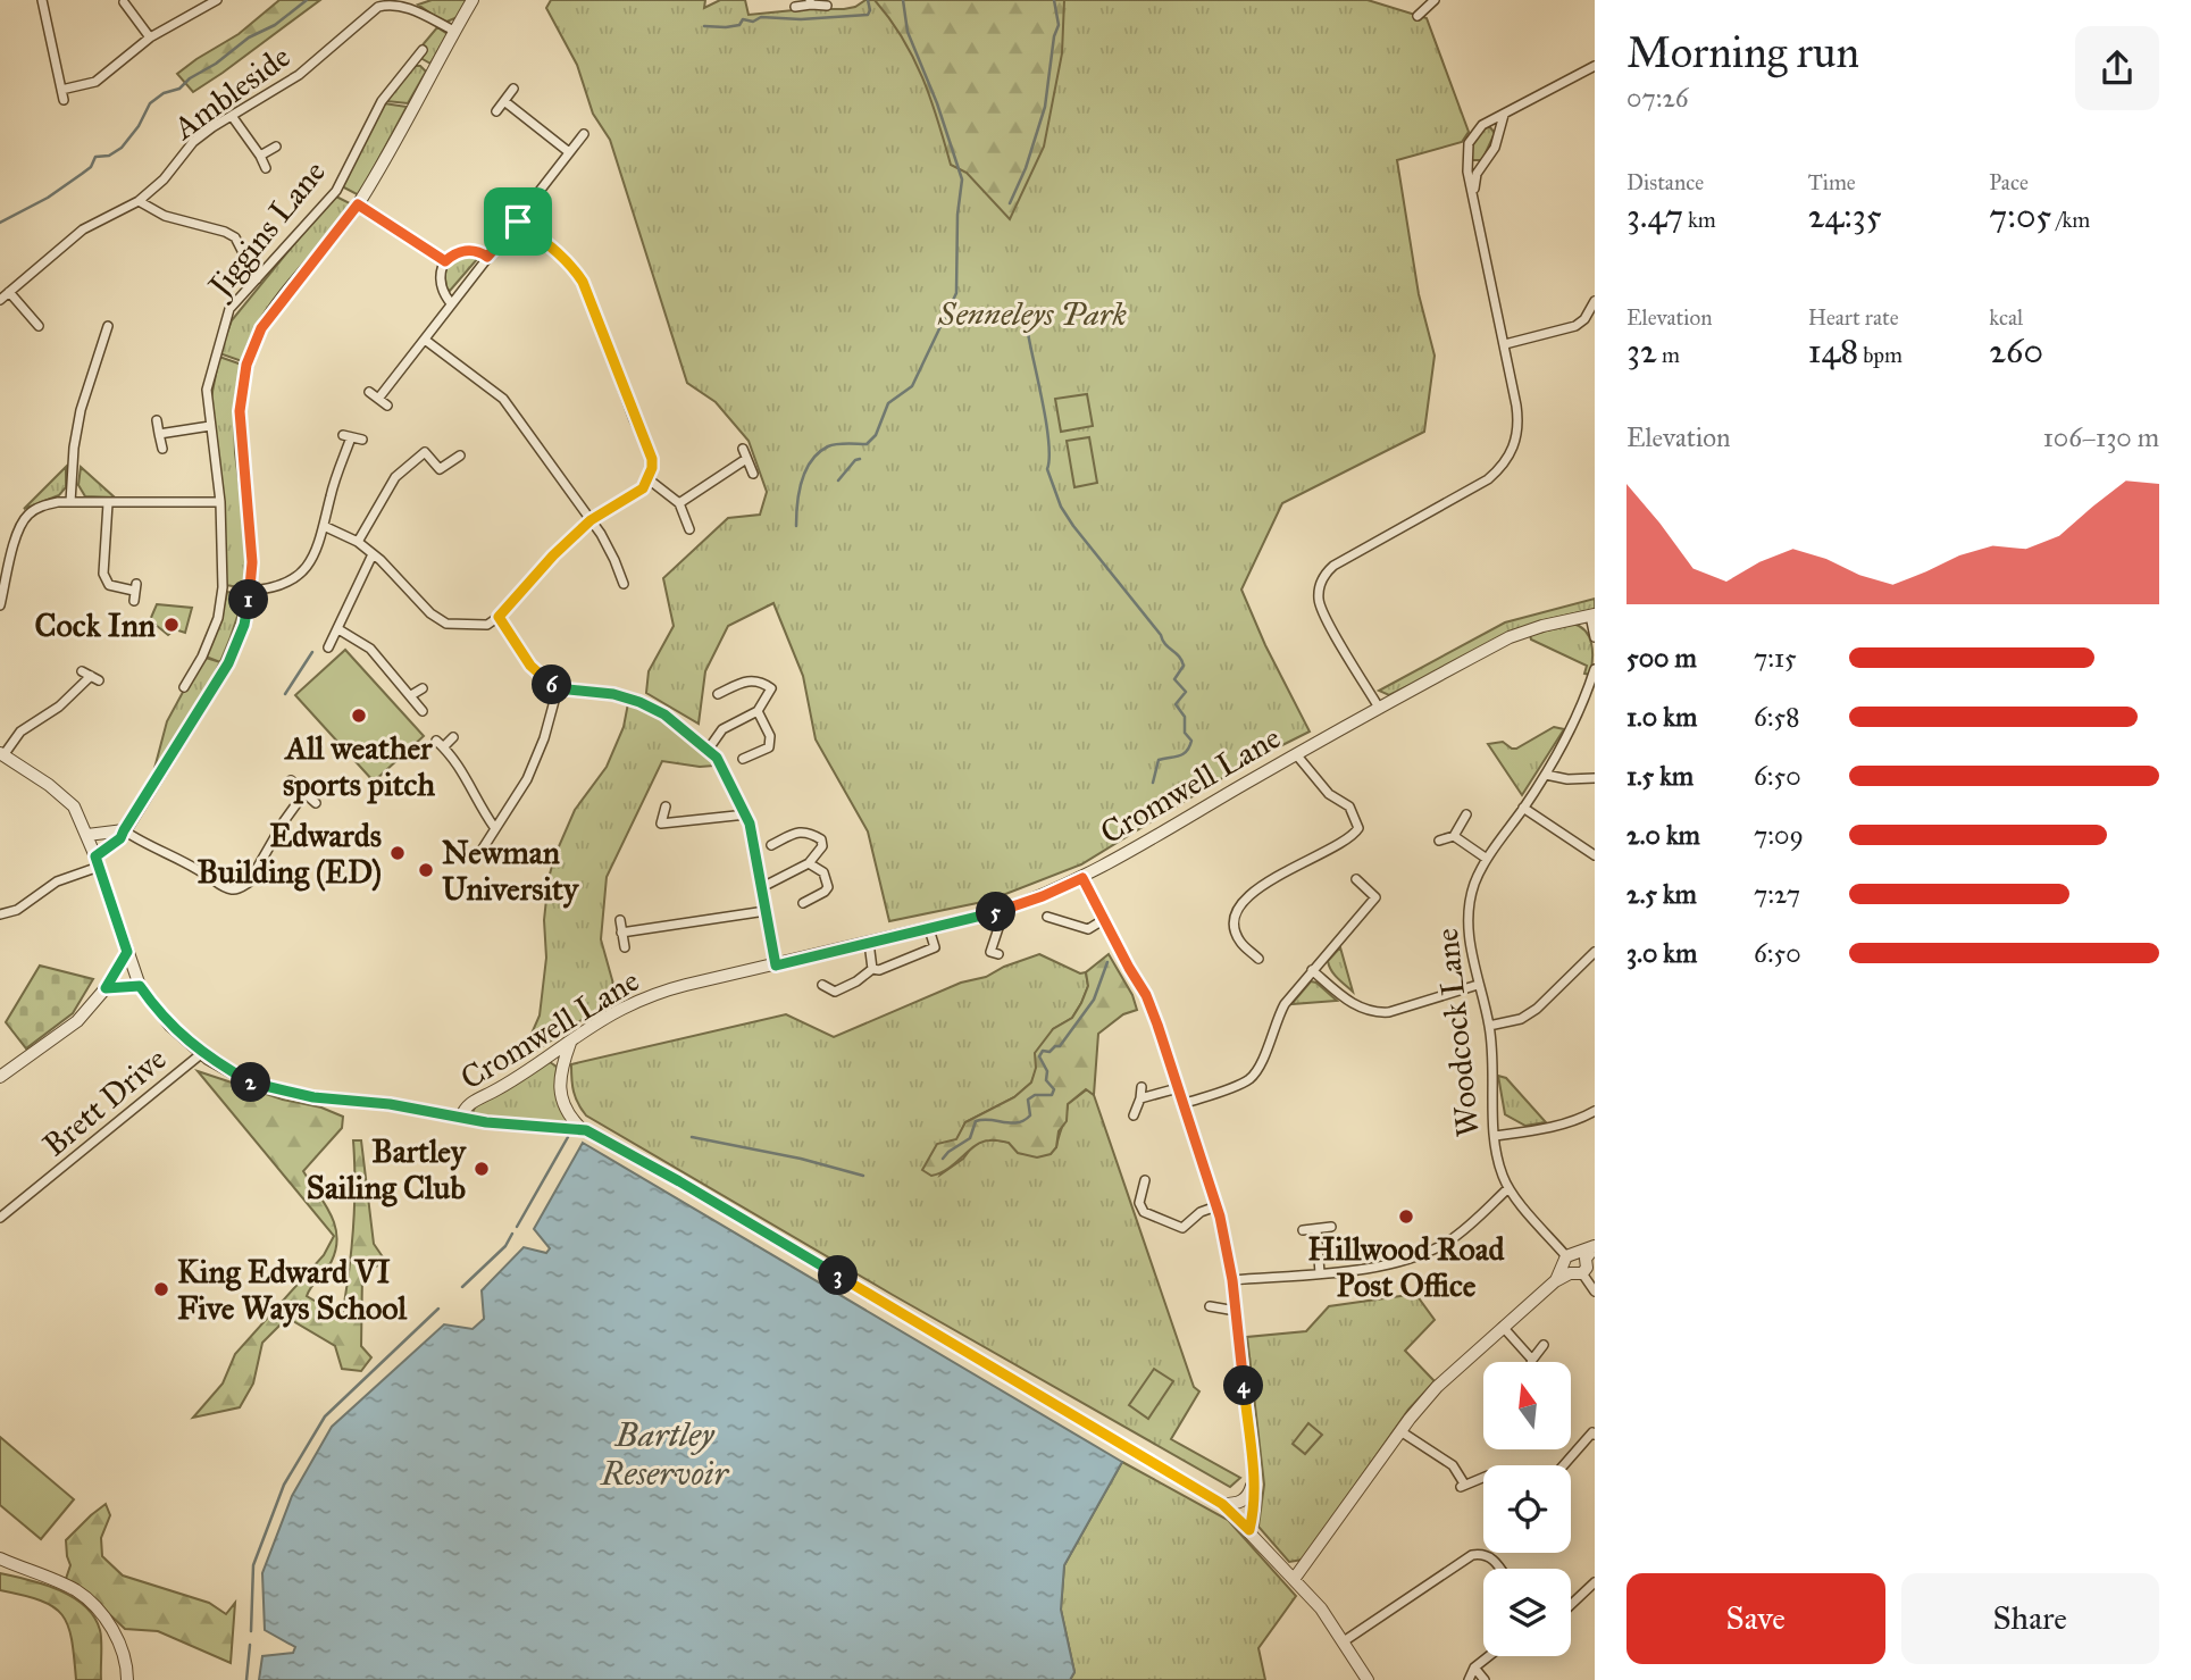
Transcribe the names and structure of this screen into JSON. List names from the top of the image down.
{
  "streets": {
    "street": [
      "Ambleside",
      "Jiggins Lane",
      "Cromwell Lane",
      "Woodcock Lane",
      "Brett Drive"
    ]
  },
  "crossings": [
    ["Ambleside", "Jiggins Lane"]
  ],
  "water": ["Bartley Reservoir"],
  "parks": ["Senneleys Park"],
  "places": [
    "Cock Inn",
    "All weather sports pitch",
    "Edwards Building (ED)",
    "Newman University",
    "Bartley Sailing Club",
    "Hillwood Road Post Office",
    "King Edward VI Five Ways School"
  ],
  "north": "top",
  "page": {
    "heading": ["Morning run", "07:26"],
    "stats": [
      ["Distance", "3.47 km"],
      ["Time", "24:35"],
      ["Pace", "7:05 /km"],
      ["Elevation", "32 m"],
      ["Heart rate", "148 bpm"],
      ["kcal", "260"]
    ],
    "chart": ["Elevation", "106–130 m"],
    "pins": [
      "1",
      "6",
      "5",
      "2",
      "3",
      "4"
    ],
    "list": [
      {
        "name": "500 m",
        "note": "7:15"
      },
      {
        "name": "1.0 km",
        "note": "6:58"
      },
      {
        "name": "1.5 km",
        "note": "6:50"
      },
      {
        "name": "2.0 km",
        "note": "7:09"
      },
      {
        "name": "2.5 km",
        "note": "7:27"
      },
      {
        "name": "3.0 km",
        "note": "6:50"
      }
    ],
    "buttons": ["Save", "Share"]
  }
}
